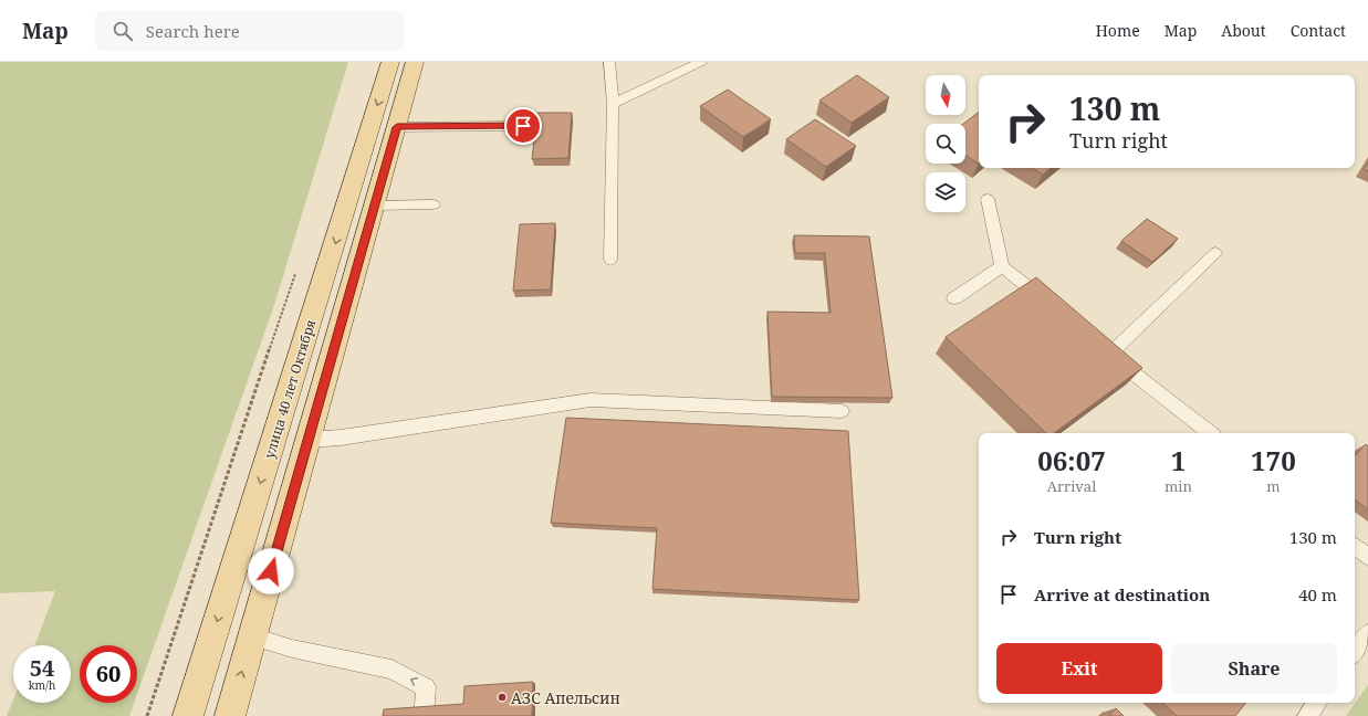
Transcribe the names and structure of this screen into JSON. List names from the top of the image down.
{
  "streets": {
    "main road": ["улица 40 лет Октября"]
  },
  "places": ["АЗС Апельсин"],
  "north": "bottom",
  "page": {
    "header": "Map",
    "search": "Search here",
    "nav": [
      "Home",
      "Map",
      "About",
      "Contact"
    ],
    "turn": ["130 m", "Turn right"],
    "eta": [
      "06:07",
      "Arrival",
      "1",
      "min",
      "170",
      "m"
    ],
    "list": [
      {
        "name": "Turn right",
        "value": "130 m"
      },
      {
        "name": "Arrive at destination",
        "value": "40 m"
      }
    ],
    "buttons": ["Exit", "Share"],
    "speed": "54 km/h",
    "limit": "60"
  }
}
